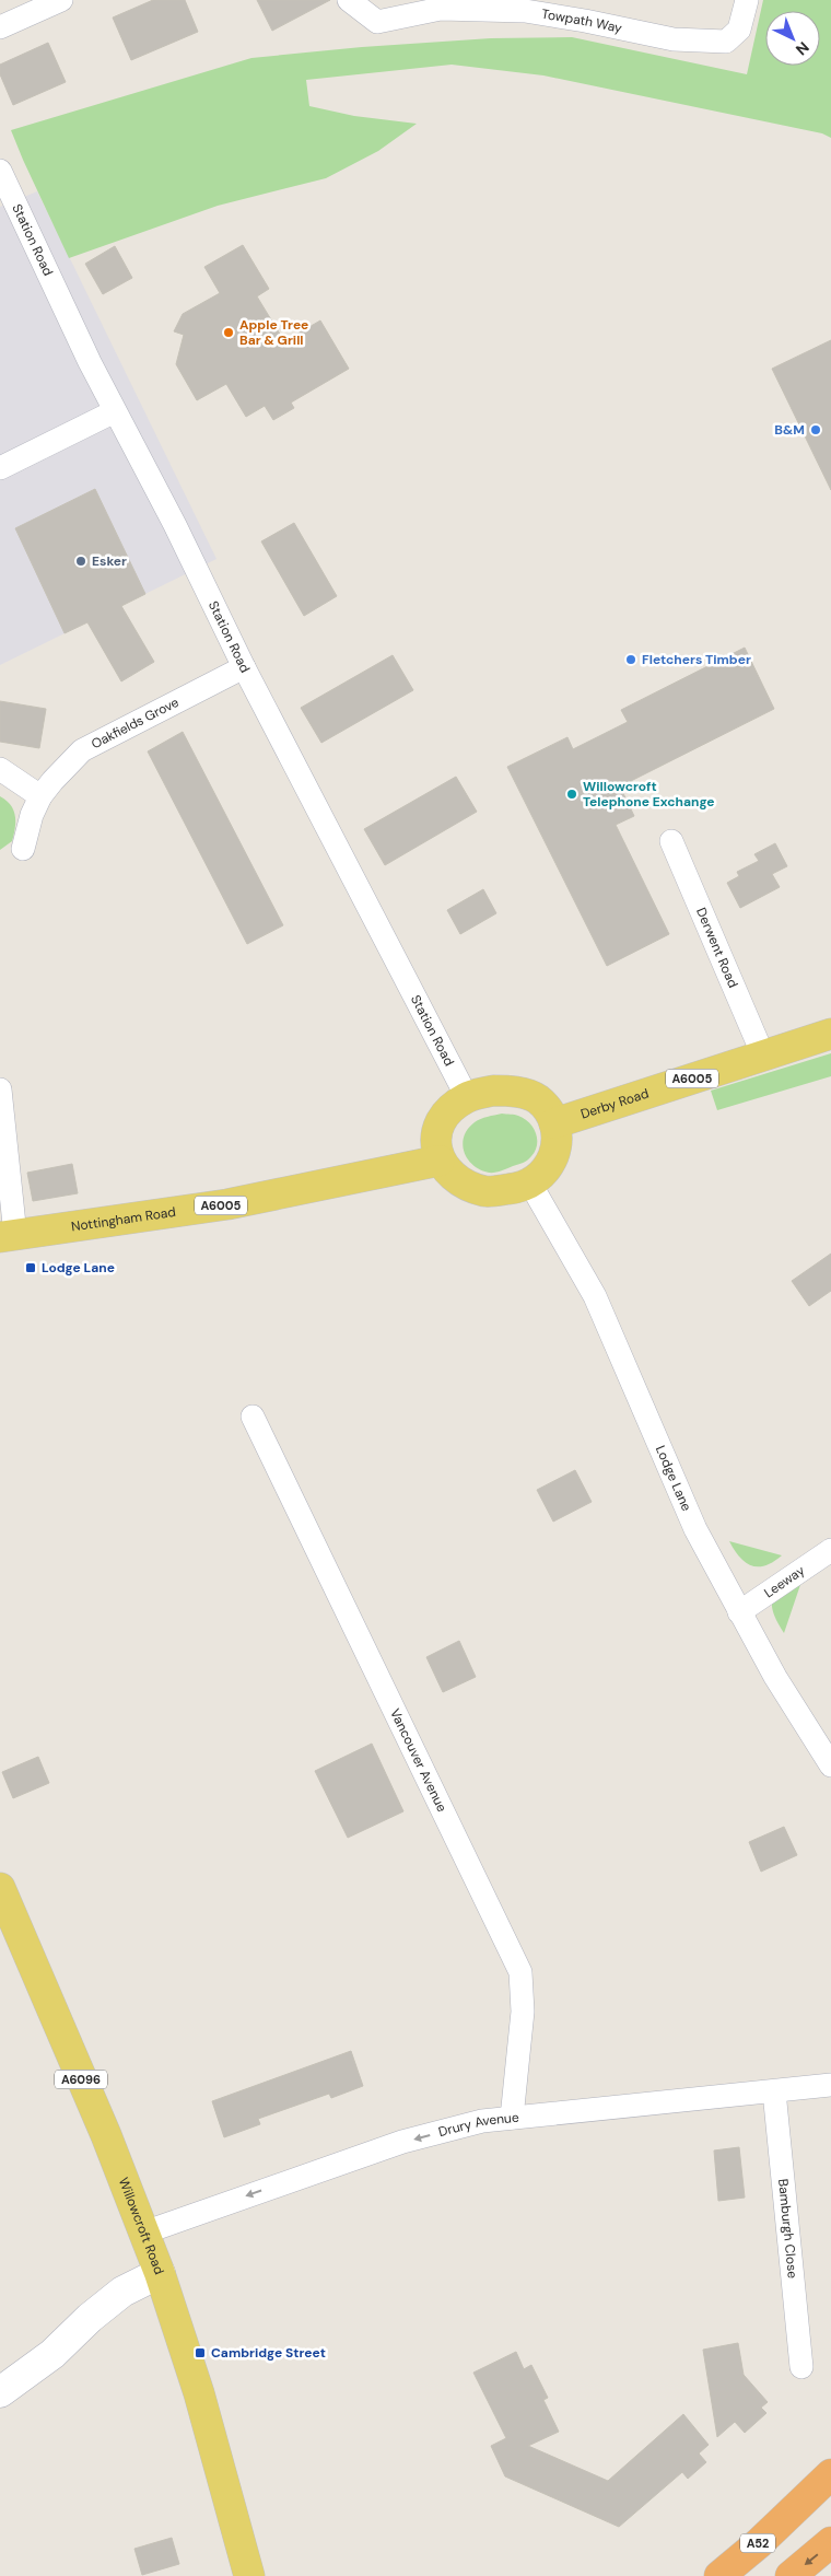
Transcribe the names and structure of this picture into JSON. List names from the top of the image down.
{
  "streets": {
    "highway": ["A52"],
    "main road": [
      "A6005",
      "Derby Road",
      "Nottingham Road",
      "A6096",
      "Willowcroft Road"
    ],
    "street": [
      "Towpath Way",
      "Station Road",
      "Oakfields Grove",
      "Derwent Road",
      "Lodge Lane",
      "Leeway",
      "Vancouver Avenue",
      "Drury Avenue",
      "Bamburgh Close"
    ]
  },
  "crossings": [
    ["Station Road", "Oakfields Grove"],
    ["Station Road", "Derby Road"],
    ["Station Road", "Nottingham Road"],
    ["Station Road", "Lodge Lane"],
    ["Derwent Road", "Derby Road"],
    ["Derby Road", "Nottingham Road"],
    ["Derby Road", "Lodge Lane"],
    ["Nottingham Road", "Lodge Lane"],
    ["Lodge Lane", "Leeway"],
    ["Vancouver Avenue", "Drury Avenue"],
    ["Drury Avenue", "Willowcroft Road"],
    ["Drury Avenue", "Bamburgh Close"]
  ],
  "one_way": ["Drury Avenue"],
  "places": {
    "other": [
      "Apple Tree Bar & Grill",
      "B&M",
      "Esker",
      "Fletchers Timber",
      "Willowcroft Telephone Exchange"
    ],
    "transit": ["Lodge Lane", "Cambridge Street"]
  },
  "north": "bottom right"
}
